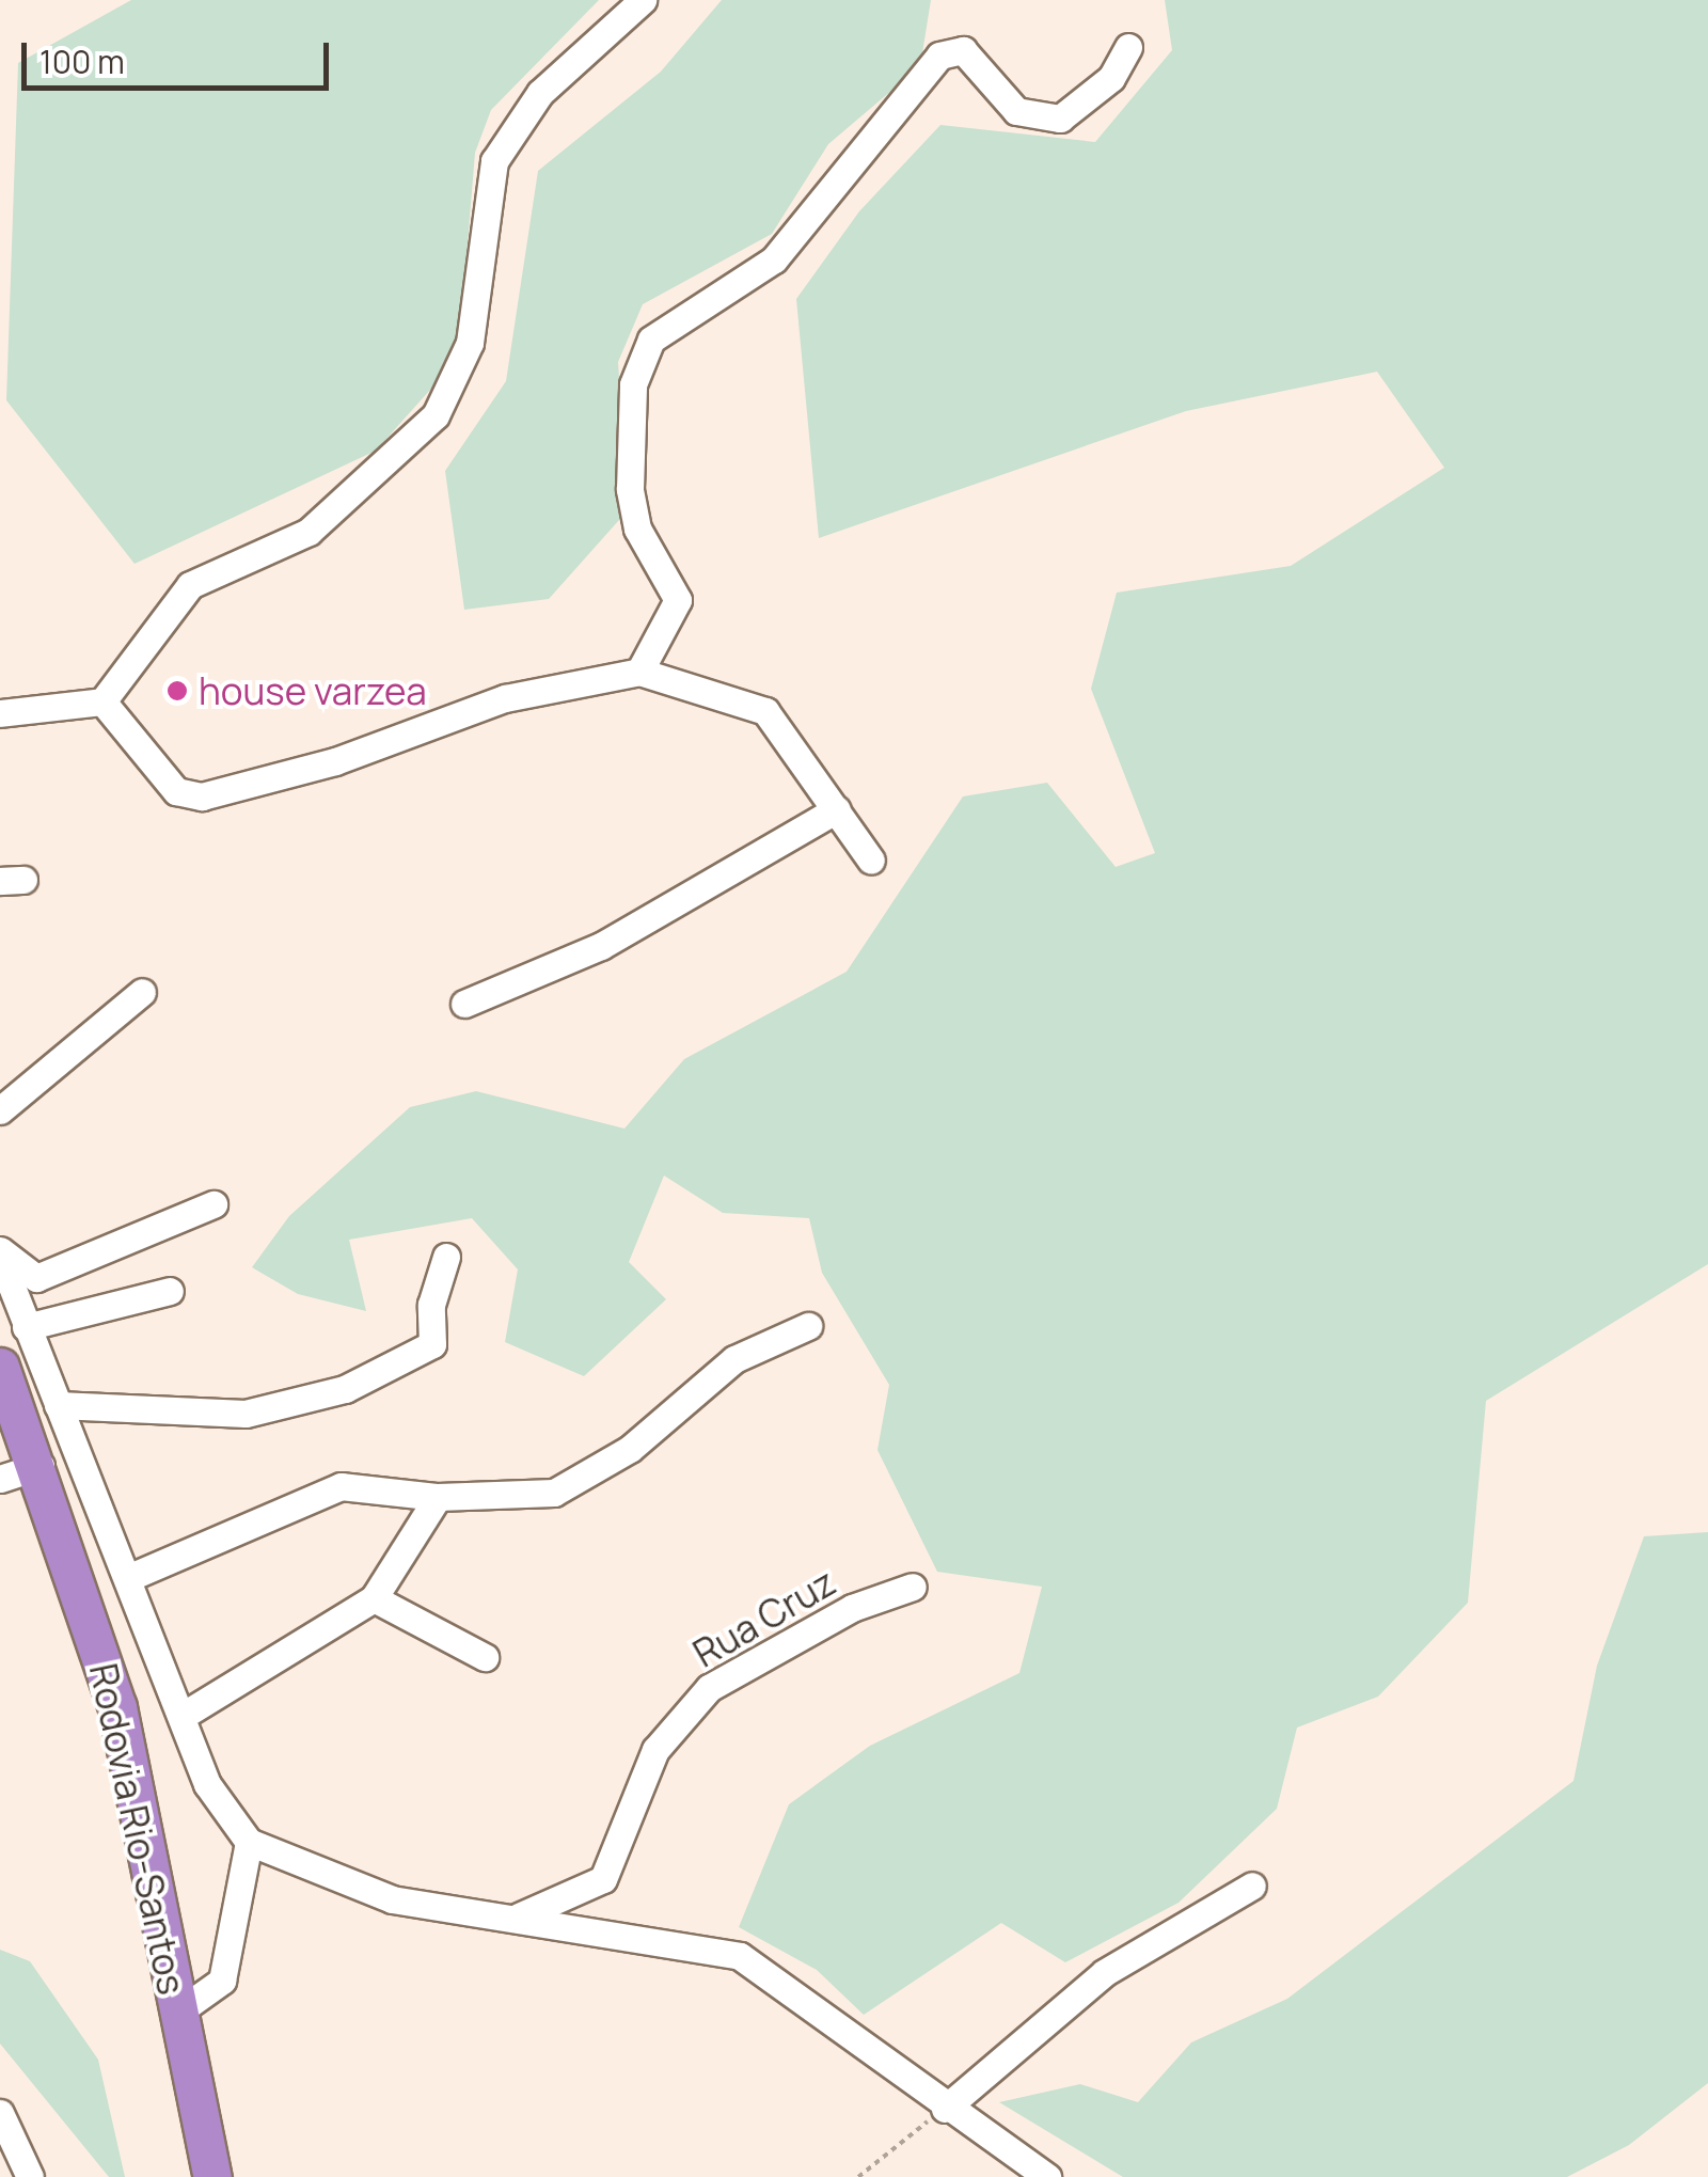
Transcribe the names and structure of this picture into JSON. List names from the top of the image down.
{
  "streets": {
    "highway": ["Rodovia Rio-Santos"],
    "street": ["Rua Cruz"]
  },
  "places": ["house varzea"],
  "scale_bar": "100 m"
}
